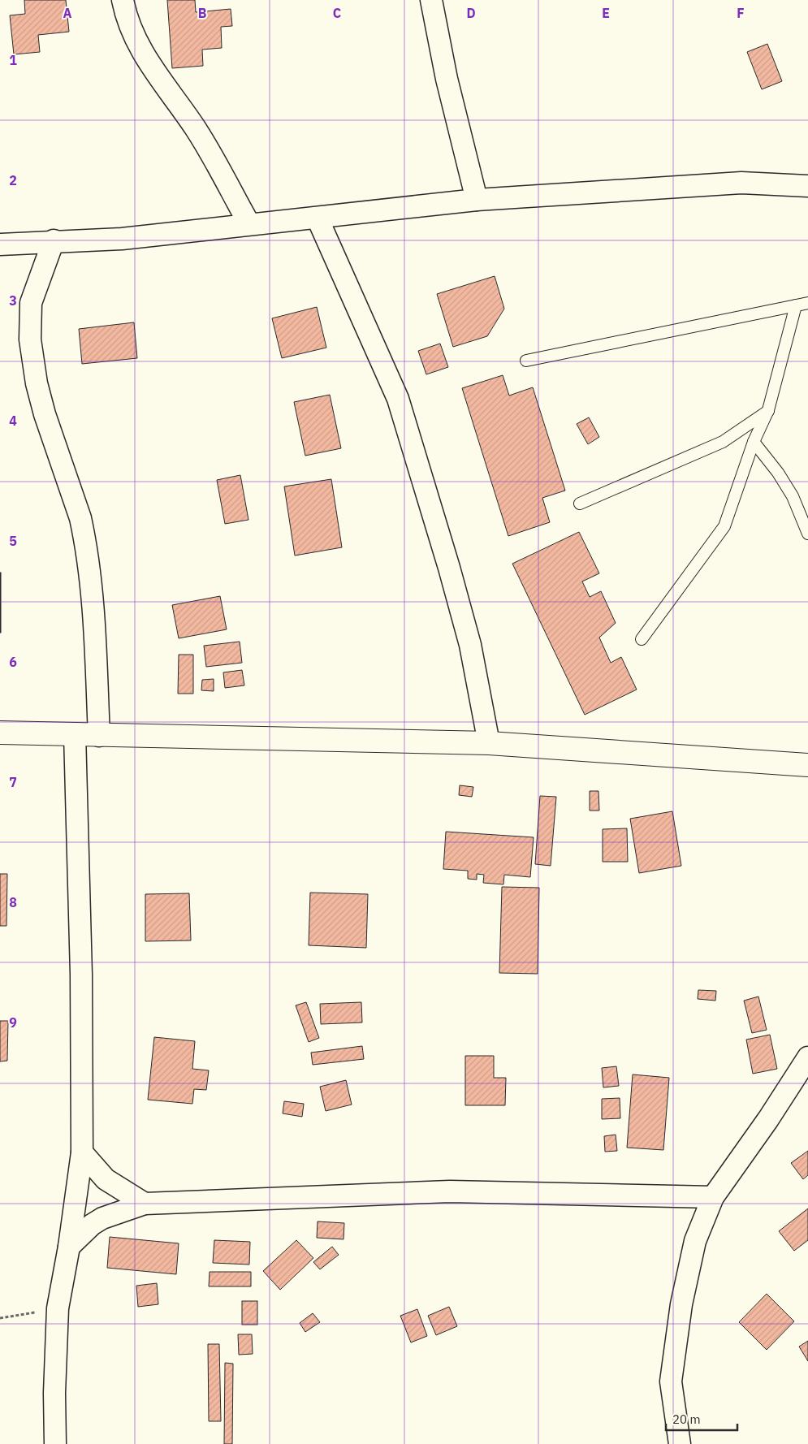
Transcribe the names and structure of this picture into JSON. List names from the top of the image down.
{
  "scale_bar": "20 m",
  "grid": {
    "columns": [
      "A",
      "B",
      "C",
      "D",
      "E",
      "F"
    ],
    "rows": [
      "1",
      "2",
      "3",
      "4",
      "5",
      "6",
      "7",
      "8",
      "9"
    ]
  }
}
